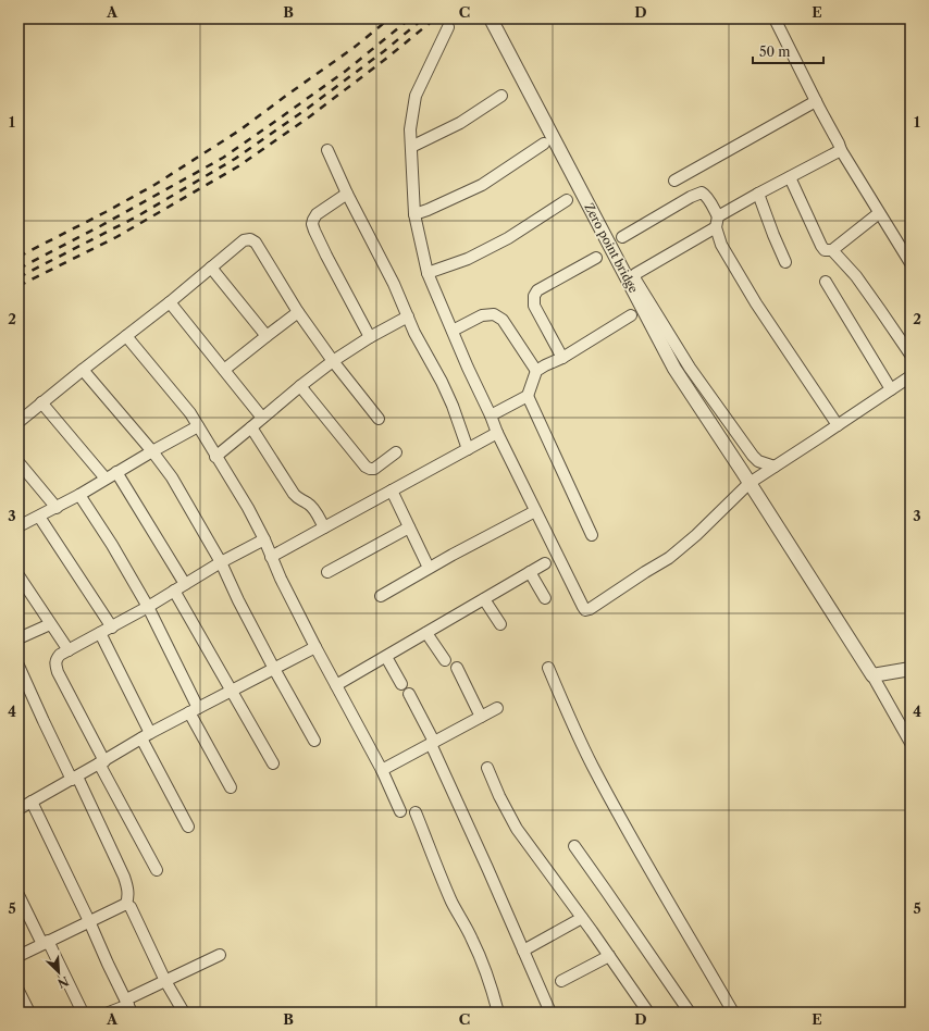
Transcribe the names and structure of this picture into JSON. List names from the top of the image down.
{
  "streets": {
    "street": ["Zero point bridge"]
  },
  "scale_bar": "50 m",
  "north": "bottom right",
  "grid": {
    "columns": [
      "A",
      "B",
      "C",
      "D",
      "E"
    ],
    "rows": [
      "1",
      "2",
      "3",
      "4",
      "5"
    ]
  }
}
